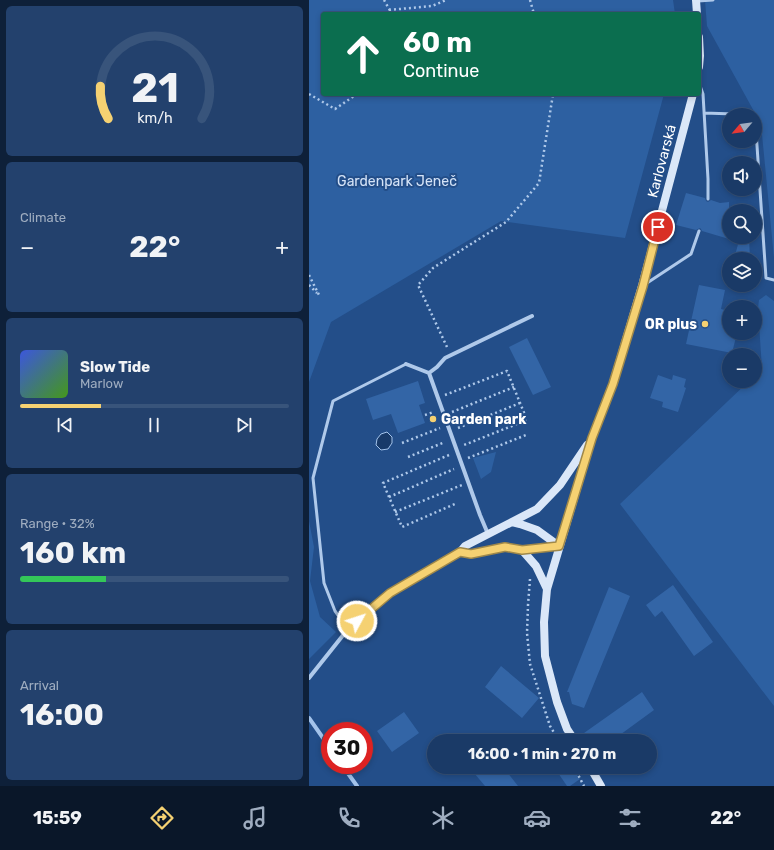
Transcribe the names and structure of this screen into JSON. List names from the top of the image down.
{
  "streets": {
    "main road": ["Karlovarská"]
  },
  "parks": ["Gardenpark Jeneč"],
  "places": ["OR plus", "Garden park"],
  "north": "bottom left",
  "page": {
    "turn": ["60 m", "Continue"],
    "map_buttons": ["+", "−"],
    "tile": [
      "Climate",
      ["Range · 32%", "160 km"],
      ["Arrival", "16:00"]
    ],
    "heat": ["−", "22°", "+"],
    "song": ["Slow Tide", "Marlow"],
    "limit": "30",
    "trip": "16:00 · 1 min · 270 m",
    "tabs": ["15:59", "22°"],
    "gauge": ["21", "km/h"]
  }
}
